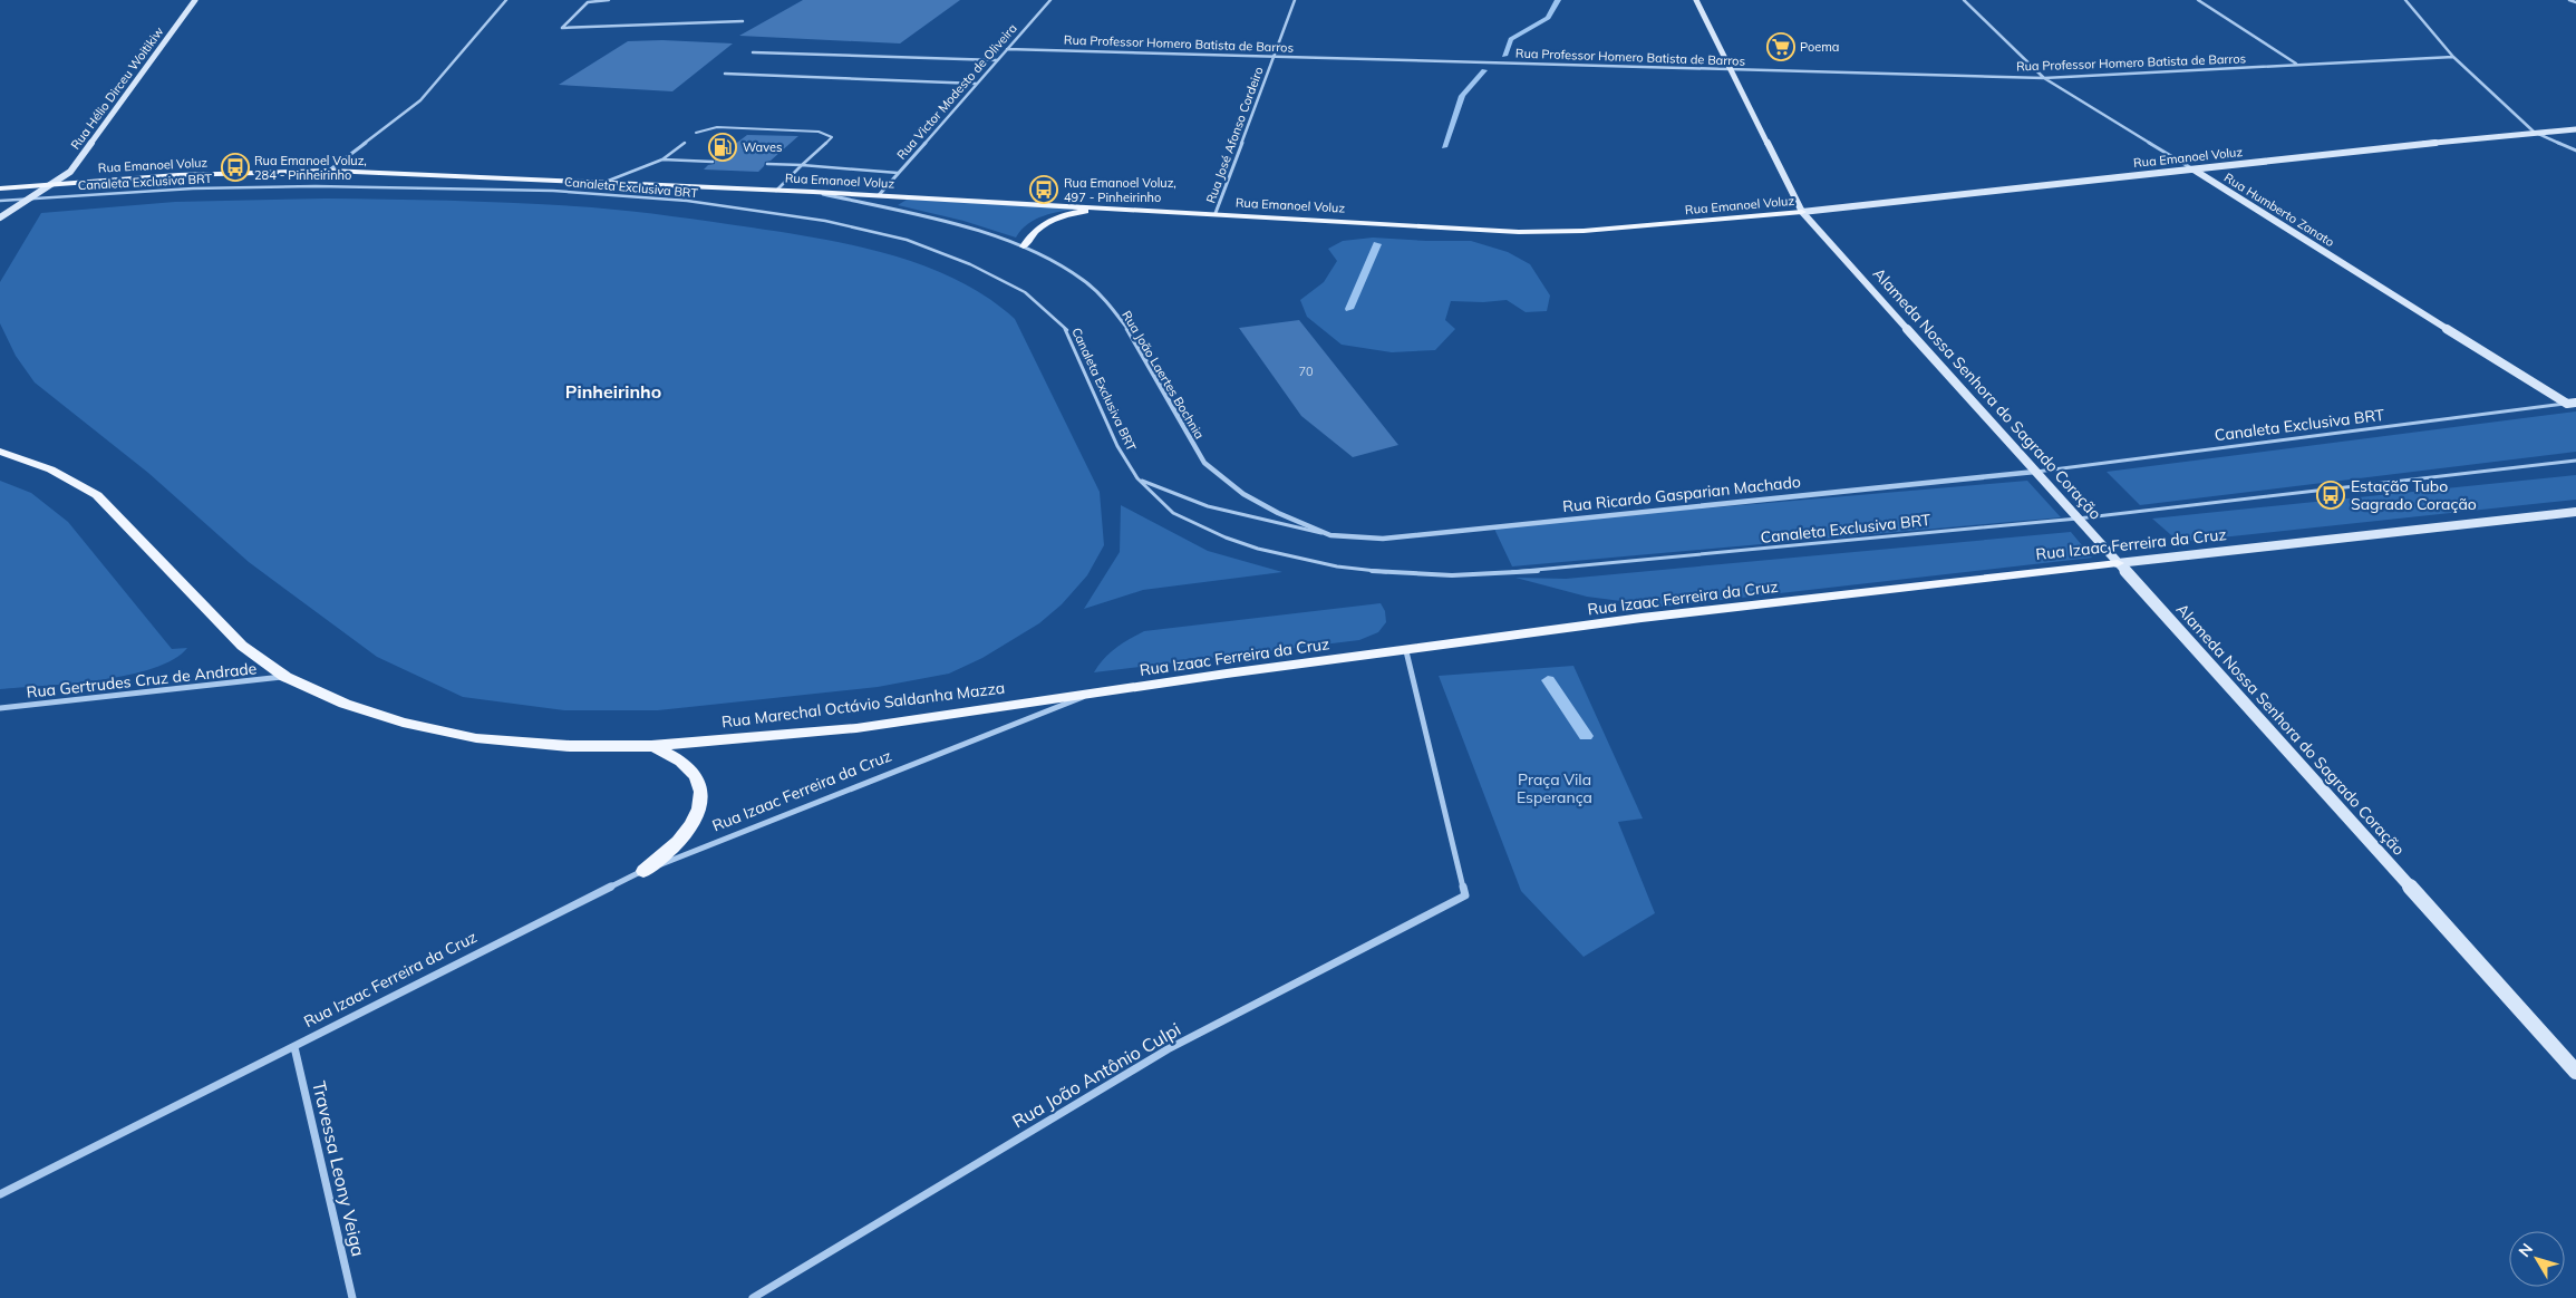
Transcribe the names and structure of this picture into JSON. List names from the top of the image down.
{
  "streets": {
    "main road": [
      "Rua Hélio Dirceu Woitikiw",
      "Rua Emanoel Voluz",
      "Rua Humberto Zanato",
      "Alameda Nossa Senhora do Sagrado Coração",
      "Rua Izaac Ferreira da Cruz",
      "Rua Marechal Octávio Saldanha Mazza"
    ],
    "street": [
      "Rua Professor Homero Batista de Barros",
      "Rua Victor Modesto de Oliveira",
      "Rua José Afonso Cordeiro",
      "Rua João Laertes Bochnia",
      "Rua Ricardo Gasparian Machado",
      "Rua Gertrudes Cruz de Andrade",
      "Rua João Antônio Culpi",
      "Travessa Leony Veiga"
    ],
    "lane": ["Canaleta Exclusiva BRT"]
  },
  "crossings": [
    ["Rua Professor Homero Batista de Barros", "Rua Victor Modesto de Oliveira"],
    ["Rua Professor Homero Batista de Barros", "Rua José Afonso Cordeiro"],
    ["Rua Professor Homero Batista de Barros", "Rua Humberto Zanato"],
    ["Rua Professor Homero Batista de Barros", "Alameda Nossa Senhora do Sagrado Coração"],
    ["Rua Hélio Dirceu Woitikiw", "Rua Emanoel Voluz"],
    ["Rua Hélio Dirceu Woitikiw", "Canaleta Exclusiva BRT"],
    ["Rua Victor Modesto de Oliveira", "Rua Emanoel Voluz"],
    ["Rua José Afonso Cordeiro", "Rua Emanoel Voluz"],
    ["Rua Emanoel Voluz", "Rua Humberto Zanato"],
    ["Rua Emanoel Voluz", "Rua João Laertes Bochnia"],
    ["Rua Emanoel Voluz", "Alameda Nossa Senhora do Sagrado Coração"],
    ["Canaleta Exclusiva BRT", "Rua Humberto Zanato"],
    ["Canaleta Exclusiva BRT", "Alameda Nossa Senhora do Sagrado Coração"],
    ["Canaleta Exclusiva BRT", "Rua Ricardo Gasparian Machado"],
    ["Rua João Laertes Bochnia", "Rua Ricardo Gasparian Machado"],
    ["Alameda Nossa Senhora do Sagrado Coração", "Rua Ricardo Gasparian Machado"],
    ["Alameda Nossa Senhora do Sagrado Coração", "Rua Izaac Ferreira da Cruz"],
    ["Rua Izaac Ferreira da Cruz", "Rua Marechal Octávio Saldanha Mazza"],
    ["Rua Izaac Ferreira da Cruz", "Rua João Antônio Culpi"],
    ["Rua Izaac Ferreira da Cruz", "Travessa Leony Veiga"],
    ["Rua Gertrudes Cruz de Andrade", "Rua Marechal Octávio Saldanha Mazza"]
  ],
  "districts": ["Pinheirinho"],
  "parks": ["Praça Vila Esperança"],
  "places": {
    "supermarket": ["Poema"],
    "fuel station": ["Waves"],
    "bus stop": ["Rua Emanoel Voluz, 284 - Pinheirinho", "Rua Emanoel Voluz, 497 - Pinheirinho", "Estação Tubo Sagrado Coração"]
  },
  "house_numbers": ["70"],
  "north": "top left"
}
